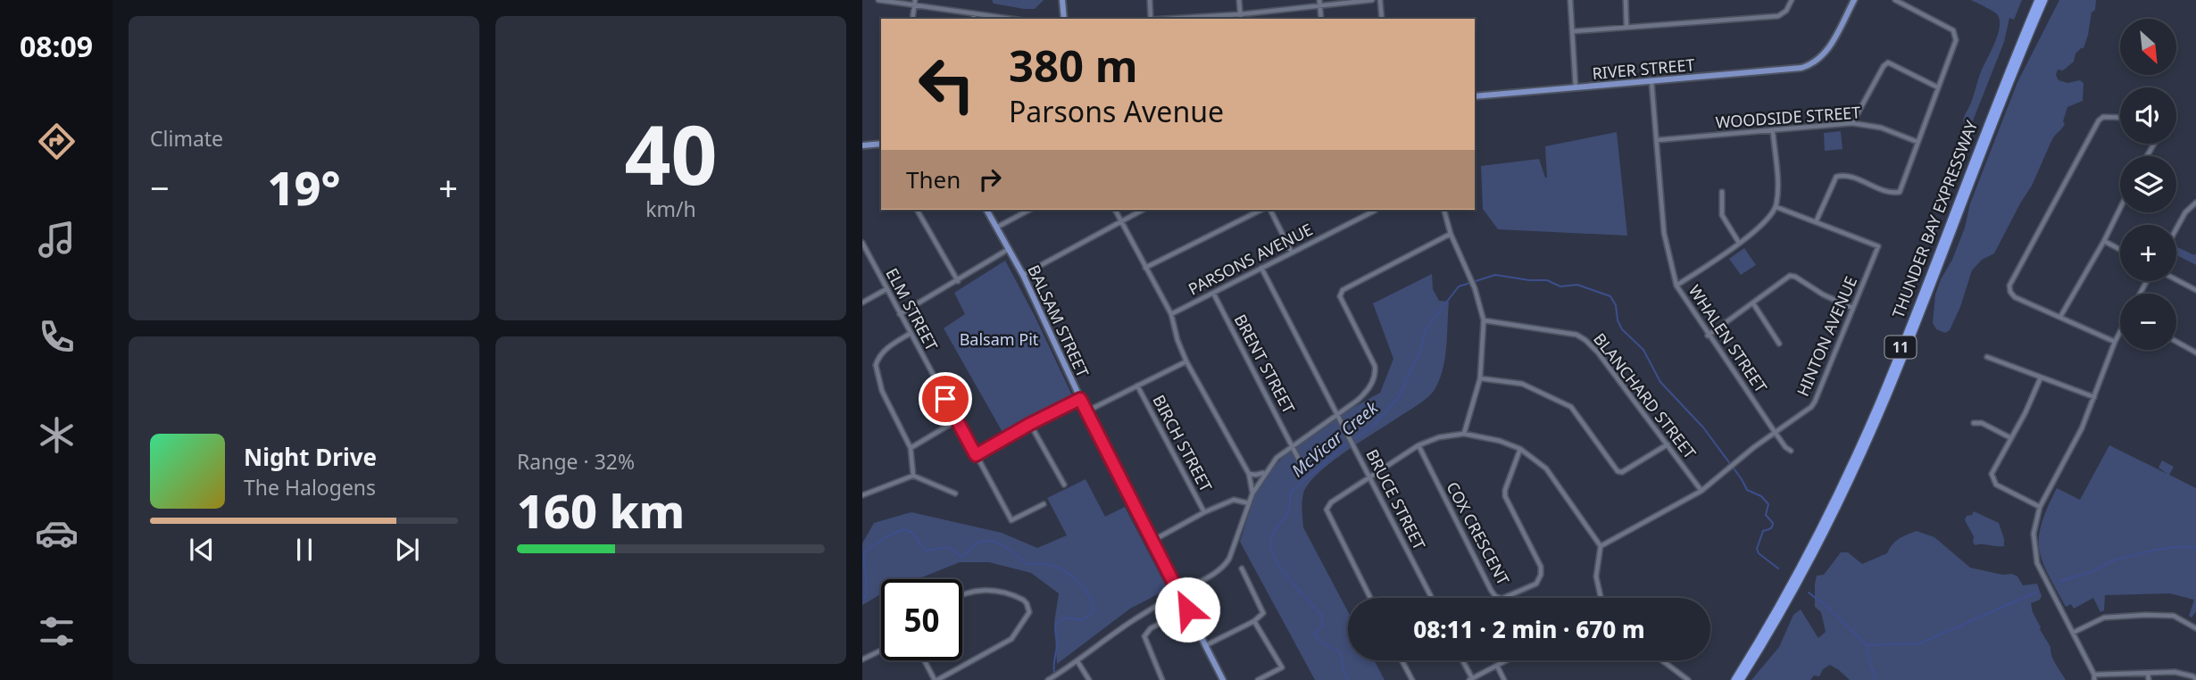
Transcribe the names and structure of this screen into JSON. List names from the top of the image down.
{
  "streets": {
    "highway": ["THUNDER BAY EXPRESSWAY", "11"],
    "main road": ["RIVER STREET", "BALSAM STREET"],
    "street": [
      "WOODSIDE STREET",
      "PARSONS AVENUE",
      "ELM STREET",
      "HINTON AVENUE",
      "WHALEN STREET",
      "BRENT STREET",
      "BLANCHARD STREET",
      "BIRCH STREET",
      "BRUCE STREET",
      "COX CRESCENT"
    ]
  },
  "crossings": [
    ["RIVER STREET", "WHALEN STREET"],
    ["WOODSIDE STREET", "WHALEN STREET"],
    ["PARSONS AVENUE", "BRENT STREET"],
    ["PARSONS AVENUE", "BRUCE STREET"],
    ["HINTON AVENUE", "WHALEN STREET"],
    ["HINTON AVENUE", "BLANCHARD STREET"]
  ],
  "water": ["McVicar Creek"],
  "parks": ["Balsam Pit"],
  "north": "bottom right",
  "page": {
    "tabs": "08:09",
    "tile": [
      "Climate",
      ["40", "km/h"],
      ["Range · 32%", "160 km"]
    ],
    "map_buttons": ["+", "−"],
    "turn": ["380 m", "Parsons Avenue"],
    "then": "Then",
    "heat": ["−", "19°", "+"],
    "song": ["Night Drive", "The Halogens"],
    "limit": "50",
    "trip": "08:11 · 2 min · 670 m"
  }
}
